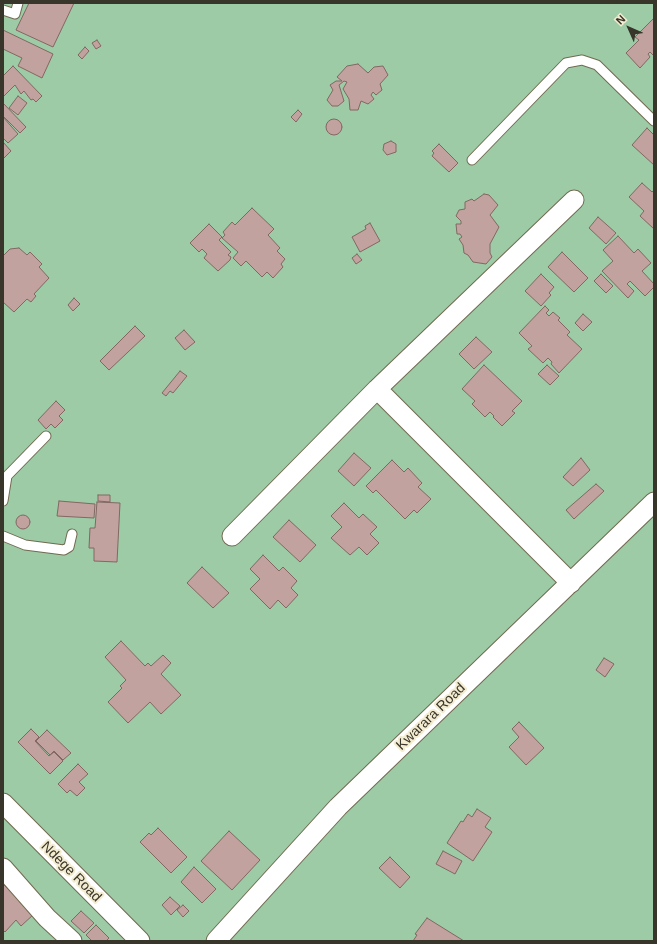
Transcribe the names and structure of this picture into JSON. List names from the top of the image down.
{
  "streets": {
    "street": ["Kwarara Road", "Ndege Road"]
  },
  "north": "top left"
}
